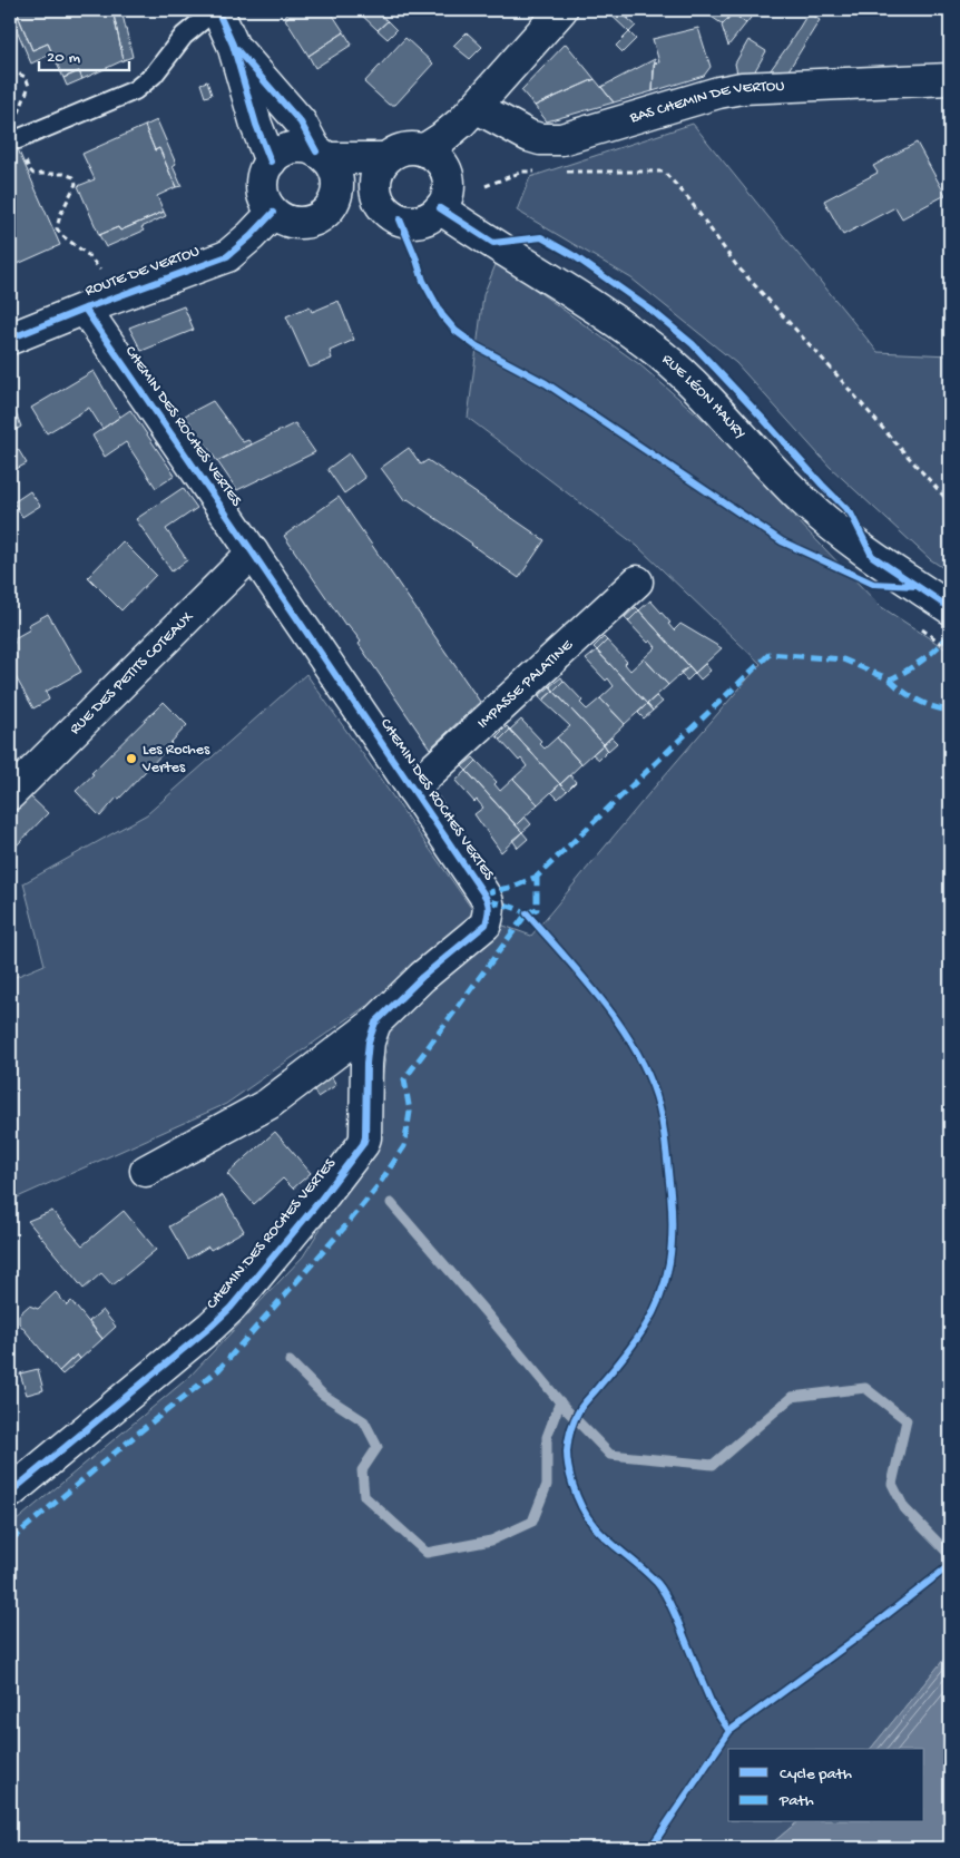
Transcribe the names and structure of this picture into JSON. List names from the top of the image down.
{
  "streets": {
    "street": [
      "BAS CHEMIN DE VERTOU",
      "ROUTE DE VERTOU",
      "RUE LÉON HAURY",
      "CHEMIN DES ROCHES VERTES",
      "RUE DES PETITS COTEAUX",
      "IMPASSE PALATINE"
    ]
  },
  "crossings": [
    ["ROUTE DE VERTOU", "CHEMIN DES ROCHES VERTES"],
    ["CHEMIN DES ROCHES VERTES", "RUE DES PETITS COTEAUX"],
    ["CHEMIN DES ROCHES VERTES", "IMPASSE PALATINE"]
  ],
  "places": ["Les Roches Vertes"],
  "legend": ["Cycle path", "Path"],
  "scale_bar": "20 m"
}
